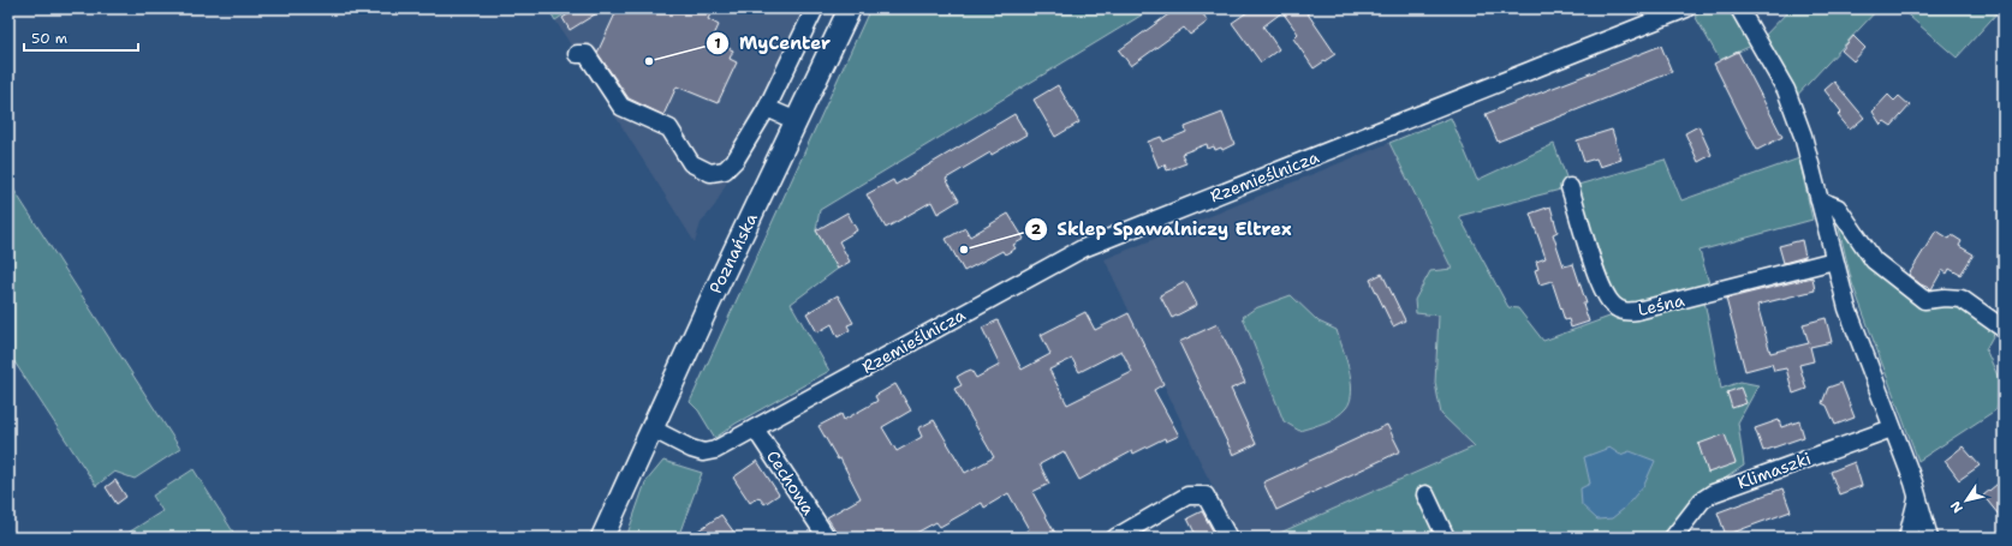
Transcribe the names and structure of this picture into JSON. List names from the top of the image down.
{
  "streets": {
    "main road": ["Poznańska"],
    "street": [
      "Rzemieślnicza",
      "Leśna",
      "Klimaszki",
      "Cechowa"
    ]
  },
  "crossings": [
    ["Rzemieślnicza", "Poznańska"],
    ["Rzemieślnicza", "Cechowa"]
  ],
  "places": ["MyCenter", "Sklep Spawalniczy Eltrex"],
  "scale_bar": "50 m",
  "north": "bottom left"
}
